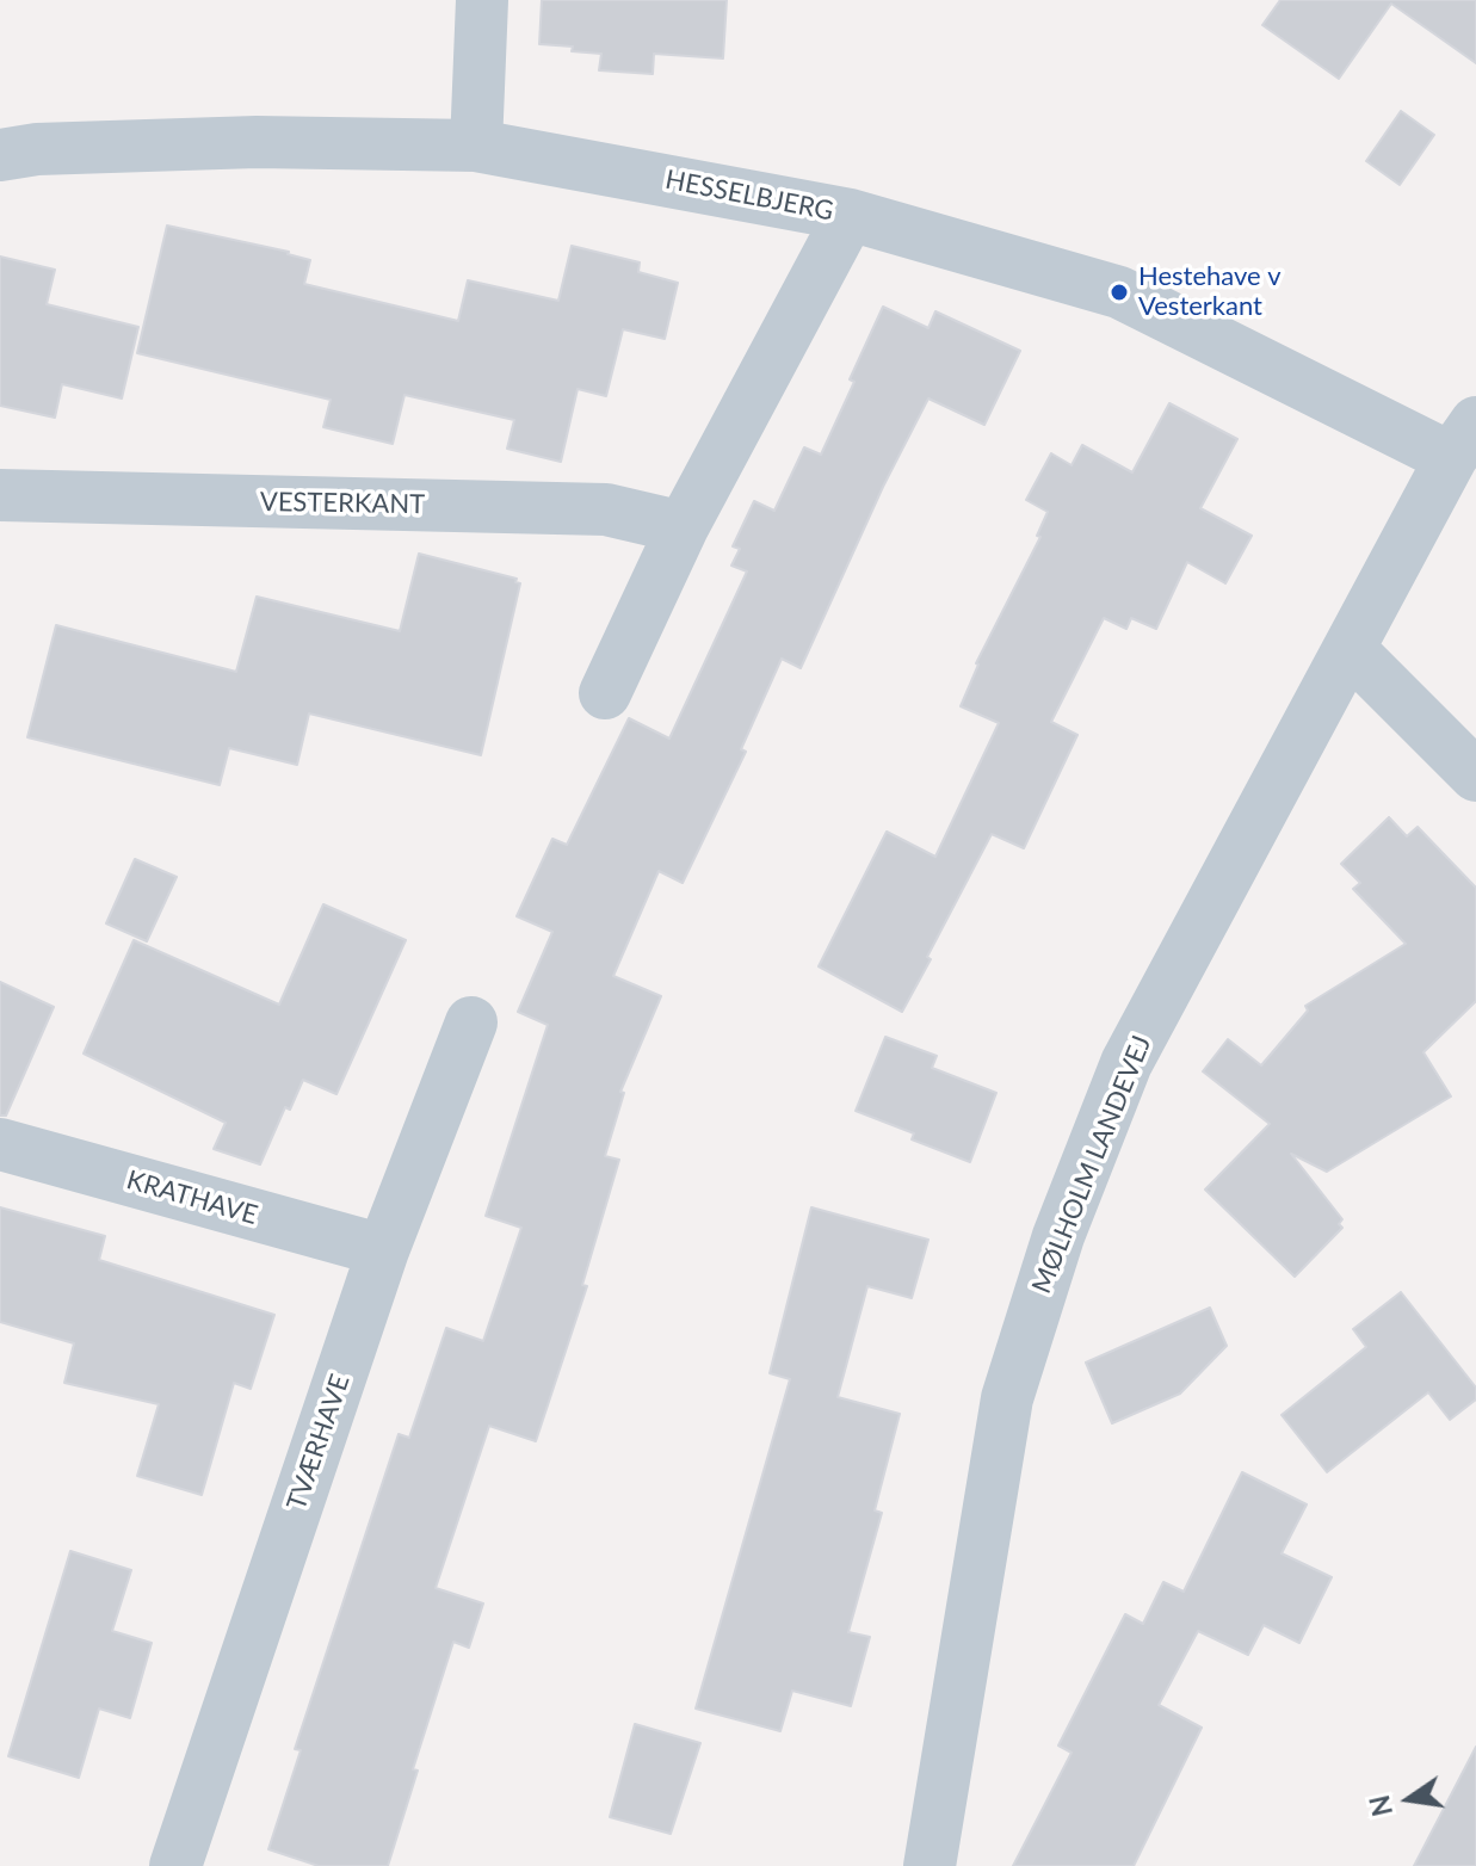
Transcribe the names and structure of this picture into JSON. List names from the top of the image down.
{
  "streets": {
    "street": [
      "HESSELBJERG",
      "VESTERKANT",
      "MØLHOLM LANDEVEJ",
      "KRATHAVE",
      "TVÆRHAVE"
    ]
  },
  "crossings": [
    ["HESSELBJERG", "MØLHOLM LANDEVEJ"],
    ["KRATHAVE", "TVÆRHAVE"]
  ],
  "places": ["Hestehave v Vesterkant"],
  "north": "left"
}
